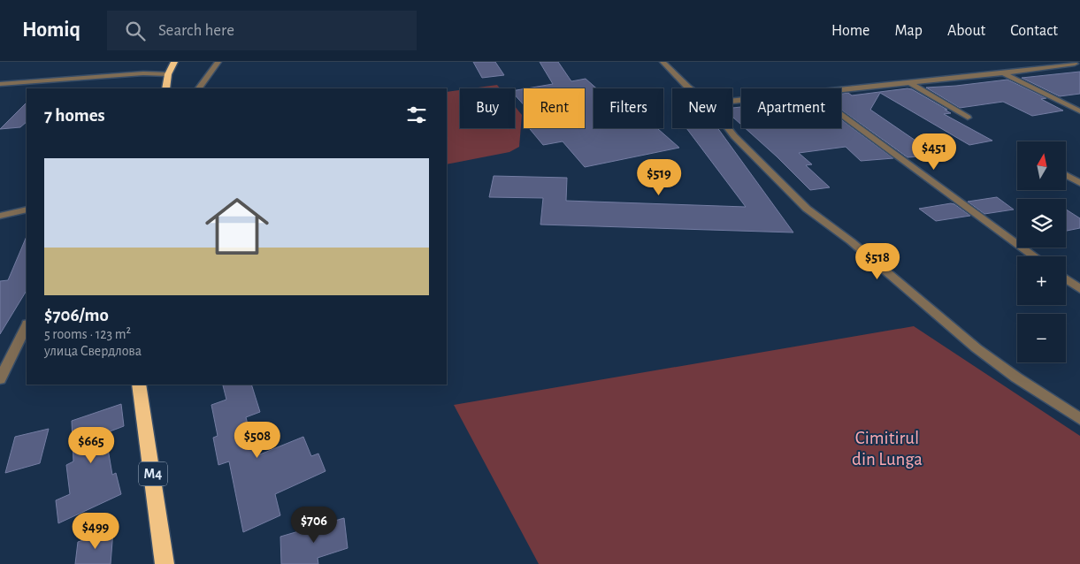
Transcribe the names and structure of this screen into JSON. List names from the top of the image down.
{
  "streets": {
    "highway": ["M4"]
  },
  "parks": ["Cimitirul din Lunga"],
  "north": "top",
  "page": {
    "header": "Homiq",
    "search": "Search here",
    "nav": [
      "Home",
      "Map",
      "About",
      "Contact"
    ],
    "chip": [
      "Buy",
      "Rent",
      "Filters",
      "New",
      "Apartment"
    ],
    "heading": "7 homes",
    "price": [
      "$451",
      "$519",
      "$518",
      "$508",
      "$665",
      "$706",
      "$499"
    ],
    "map_buttons": ["+", "−"],
    "list": [
      {
        "name": "$706/mo",
        "note": "5 rooms · 123 m² · улица Свердлова"
      }
    ]
  }
}
